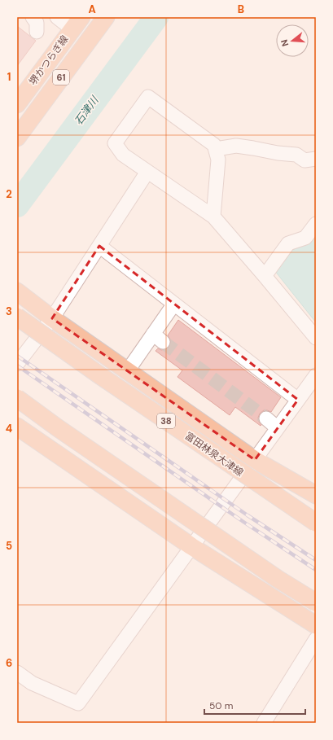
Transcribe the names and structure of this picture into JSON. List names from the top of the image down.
{
  "streets": {
    "main road": [
      "堺かつらぎ線",
      "61",
      "38",
      "富田林泉大津線"
    ]
  },
  "water": ["石津川"],
  "scale_bar": "50 m",
  "north": "left",
  "grid": {
    "columns": ["A", "B"],
    "rows": [
      "1",
      "2",
      "3",
      "4",
      "5",
      "6"
    ]
  }
}
